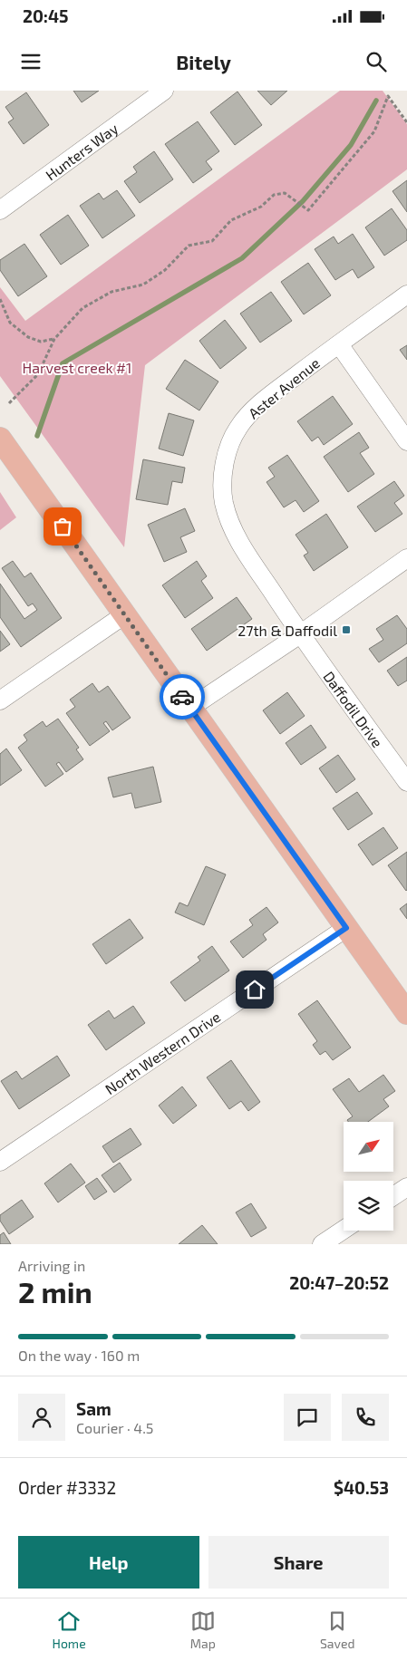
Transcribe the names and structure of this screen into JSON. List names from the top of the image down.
{
  "streets": {
    "street": [
      "Hunters Way",
      "Aster Avenue",
      "Daffodil Drive",
      "North Western Drive"
    ]
  },
  "crossings": [
    ["Aster Avenue", "Daffodil Drive"]
  ],
  "parks": ["Harvest creek #1"],
  "places": {
    "transit": ["27th & Daffodil"]
  },
  "north": "top right",
  "page": {
    "status": "20:45",
    "header": "Bitely",
    "heading": ["2 min", "Arriving in", "20:47–20:52"],
    "panel": [
      "Sam",
      "Courier · 4.5",
      "Order #3332",
      "$40.53"
    ],
    "bar": "On the way · 160 m",
    "buttons": ["Help", "Share"],
    "tabs": ["Home", "Map", "Saved"]
  }
}
